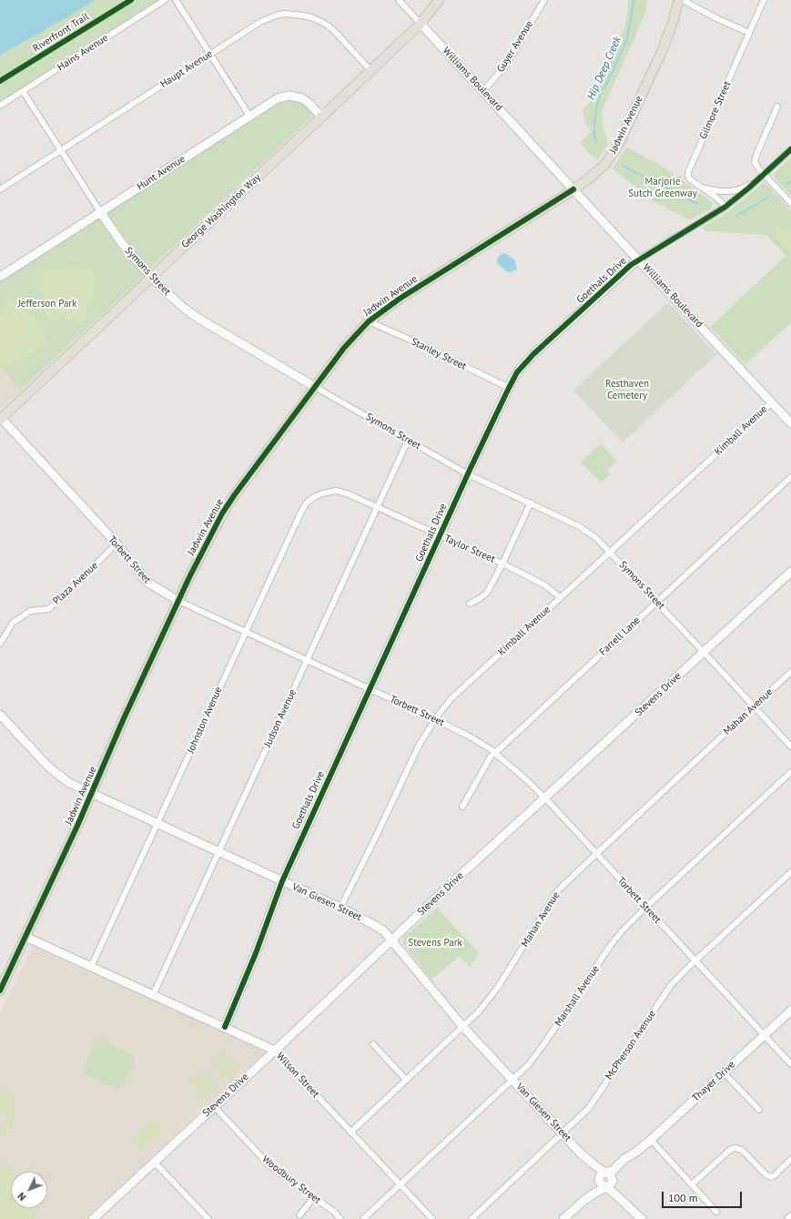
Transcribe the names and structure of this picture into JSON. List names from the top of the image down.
{
  "streets": {
    "main road": ["Jadwin Avenue", "George Washington Way"],
    "street": [
      "Guyer Avenue",
      "Hains Avenue",
      "Haupt Avenue",
      "Williams Boulevard",
      "Gilmore Street",
      "Hunt Avenue",
      "Symons Street",
      "Goethals Drive",
      "Stanley Street",
      "Kimball Avenue",
      "Taylor Street",
      "Torbett Street",
      "Plaza Avenue",
      "Farrell Lane",
      "Stevens Drive",
      "Mahan Avenue",
      "Judson Avenue",
      "Johnston Avenue",
      "Van Giesen Street",
      "Marshall Avenue",
      "McPherson Avenue",
      "Wilson Street",
      "Thayer Drive",
      "Woodbury Street"
    ],
    "cycle path": ["Riverfront Trail"]
  },
  "crossings": [
    ["Guyer Avenue", "Williams Boulevard"],
    ["Hains Avenue", "Symons Street"],
    ["Haupt Avenue", "George Washington Way"],
    ["Haupt Avenue", "Symons Street"],
    ["Williams Boulevard", "Jadwin Avenue"],
    ["Williams Boulevard", "George Washington Way"],
    ["Williams Boulevard", "Goethals Drive"],
    ["Williams Boulevard", "Kimball Avenue"],
    ["Gilmore Street", "Goethals Drive"],
    ["Jadwin Avenue", "Symons Street"],
    ["Jadwin Avenue", "Stanley Street"],
    ["Jadwin Avenue", "Torbett Street"],
    ["Jadwin Avenue", "Van Giesen Street"],
    ["Jadwin Avenue", "Wilson Street"],
    ["Hunt Avenue", "George Washington Way"],
    ["Hunt Avenue", "Symons Street"],
    ["George Washington Way", "Symons Street"],
    ["George Washington Way", "Torbett Street"],
    ["Symons Street", "Goethals Drive"],
    ["Symons Street", "Kimball Avenue"],
    ["Symons Street", "Farrell Lane"],
    ["Symons Street", "Stevens Drive"],
    ["Symons Street", "Mahan Avenue"],
    ["Symons Street", "Judson Avenue"],
    ["Goethals Drive", "Stanley Street"],
    ["Goethals Drive", "Taylor Street"],
    ["Goethals Drive", "Torbett Street"],
    ["Goethals Drive", "Van Giesen Street"],
    ["Goethals Drive", "Wilson Street"],
    ["Kimball Avenue", "Taylor Street"],
    ["Kimball Avenue", "Torbett Street"],
    ["Kimball Avenue", "Van Giesen Street"],
    ["Taylor Street", "Judson Avenue"],
    ["Taylor Street", "Johnston Avenue"],
    ["Torbett Street", "Plaza Avenue"],
    ["Torbett Street", "Farrell Lane"],
    ["Torbett Street", "Stevens Drive"],
    ["Torbett Street", "Mahan Avenue"],
    ["Torbett Street", "Judson Avenue"],
    ["Torbett Street", "Johnston Avenue"],
    ["Torbett Street", "Marshall Avenue"],
    ["Torbett Street", "McPherson Avenue"],
    ["Torbett Street", "Thayer Drive"],
    ["Stevens Drive", "Van Giesen Street"],
    ["Stevens Drive", "Wilson Street"],
    ["Stevens Drive", "Woodbury Street"],
    ["Mahan Avenue", "Van Giesen Street"],
    ["Mahan Avenue", "Wilson Street"],
    ["Judson Avenue", "Van Giesen Street"],
    ["Judson Avenue", "Wilson Street"],
    ["Johnston Avenue", "Van Giesen Street"],
    ["Johnston Avenue", "Wilson Street"],
    ["Van Giesen Street", "Marshall Avenue"],
    ["Van Giesen Street", "McPherson Avenue"],
    ["Van Giesen Street", "Thayer Drive"],
    ["Marshall Avenue", "Wilson Street"]
  ],
  "water": ["Hip Deep Creek"],
  "parks": [
    "Marjorie Sutch Greenway",
    "Jefferson Park",
    "Resthaven Cemetery",
    "Stevens Park"
  ],
  "scale_bar": "100 m",
  "north": "bottom left"
}
